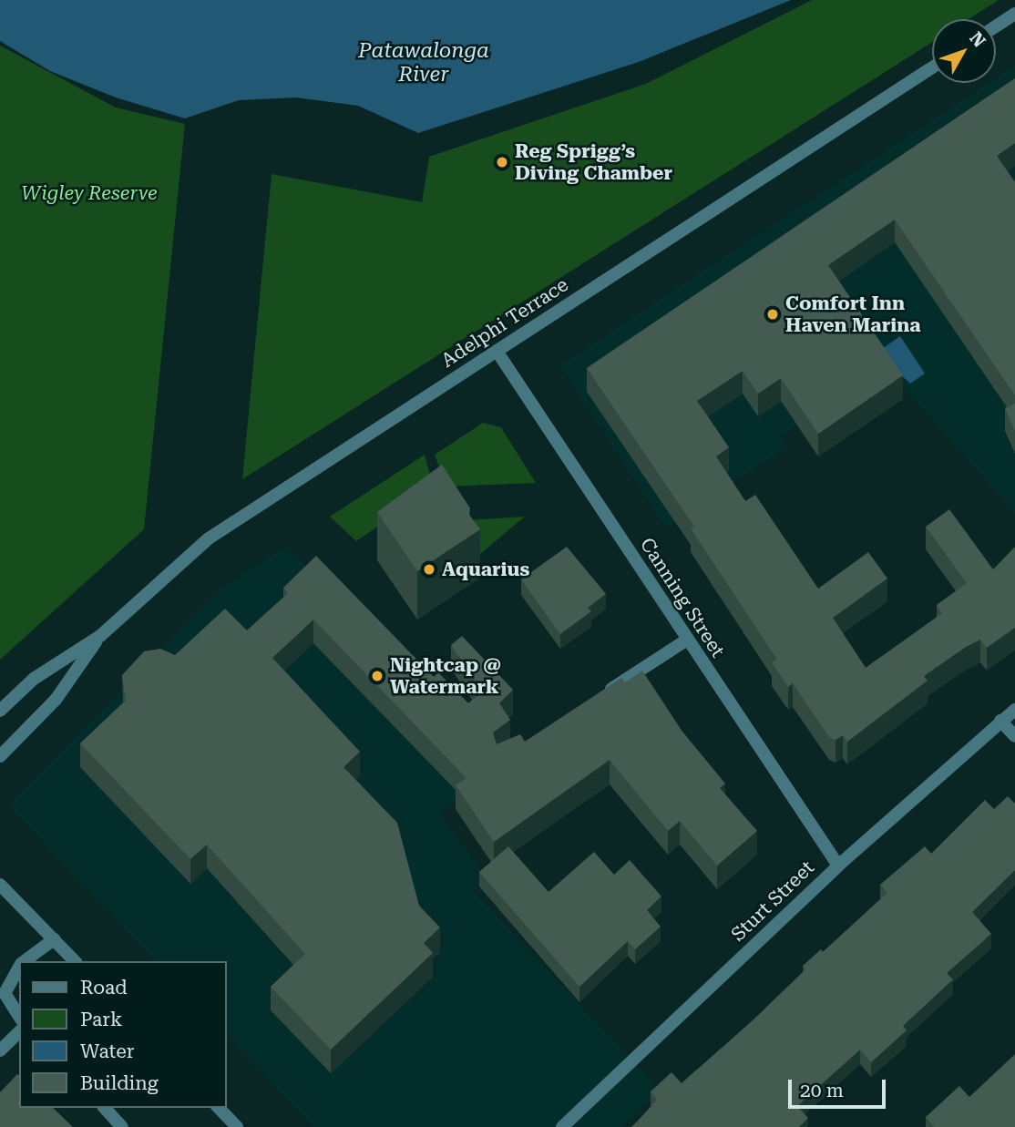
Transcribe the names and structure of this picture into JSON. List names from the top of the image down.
{
  "streets": {
    "street": ["Adelphi Terrace", "Canning Street", "Sturt Street"]
  },
  "crossings": [
    ["Adelphi Terrace", "Canning Street"],
    ["Canning Street", "Sturt Street"]
  ],
  "water": ["Patawalonga River"],
  "parks": ["Wigley Reserve"],
  "places": [
    "Reg Sprigg’s Diving Chamber",
    "Comfort Inn Haven Marina",
    "Aquarius",
    "Nightcap @ Watermark"
  ],
  "legend": [
    "Road",
    "Park",
    "Water",
    "Building"
  ],
  "scale_bar": "20 m",
  "north": "top right"
}
